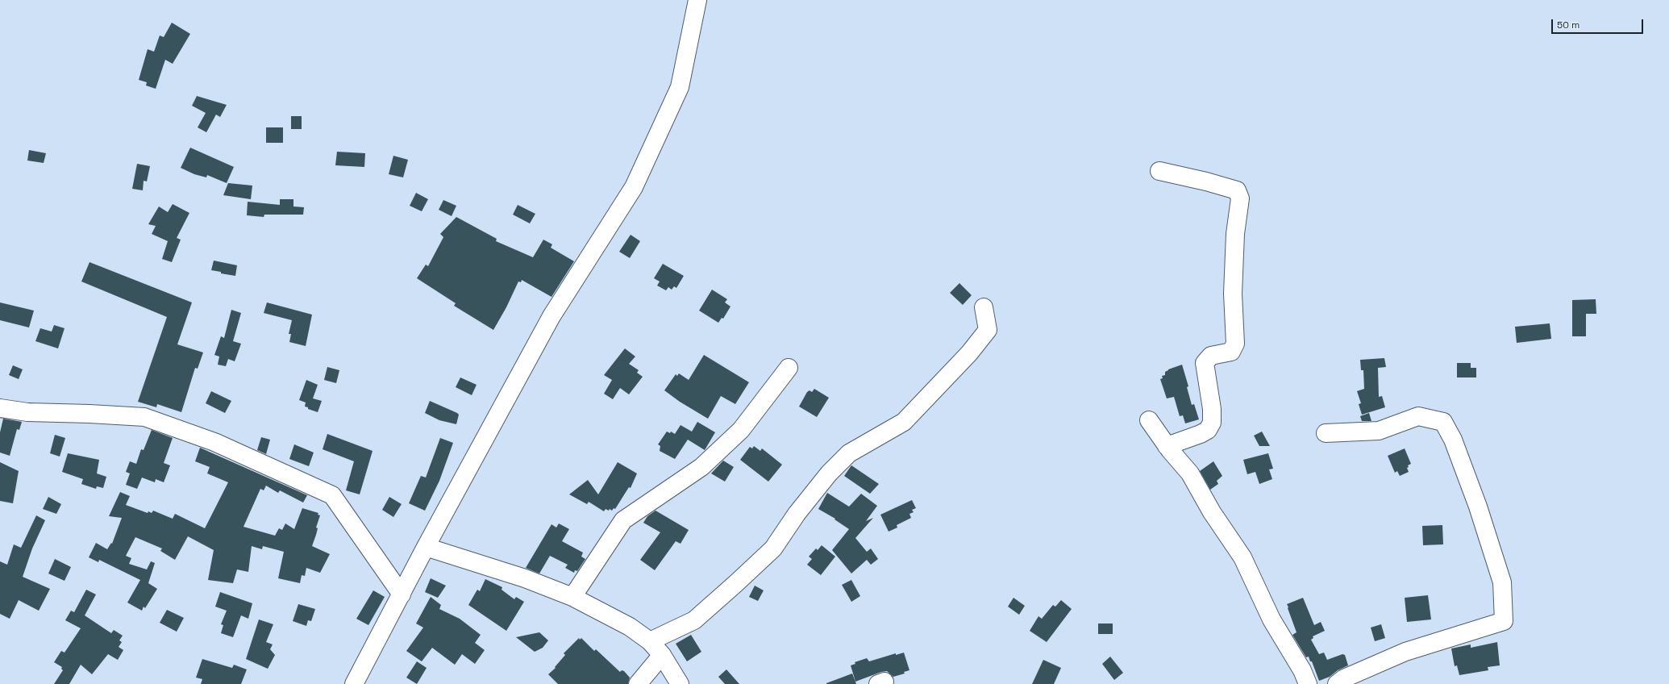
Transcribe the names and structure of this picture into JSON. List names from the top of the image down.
{
  "scale_bar": "50 m"
}
